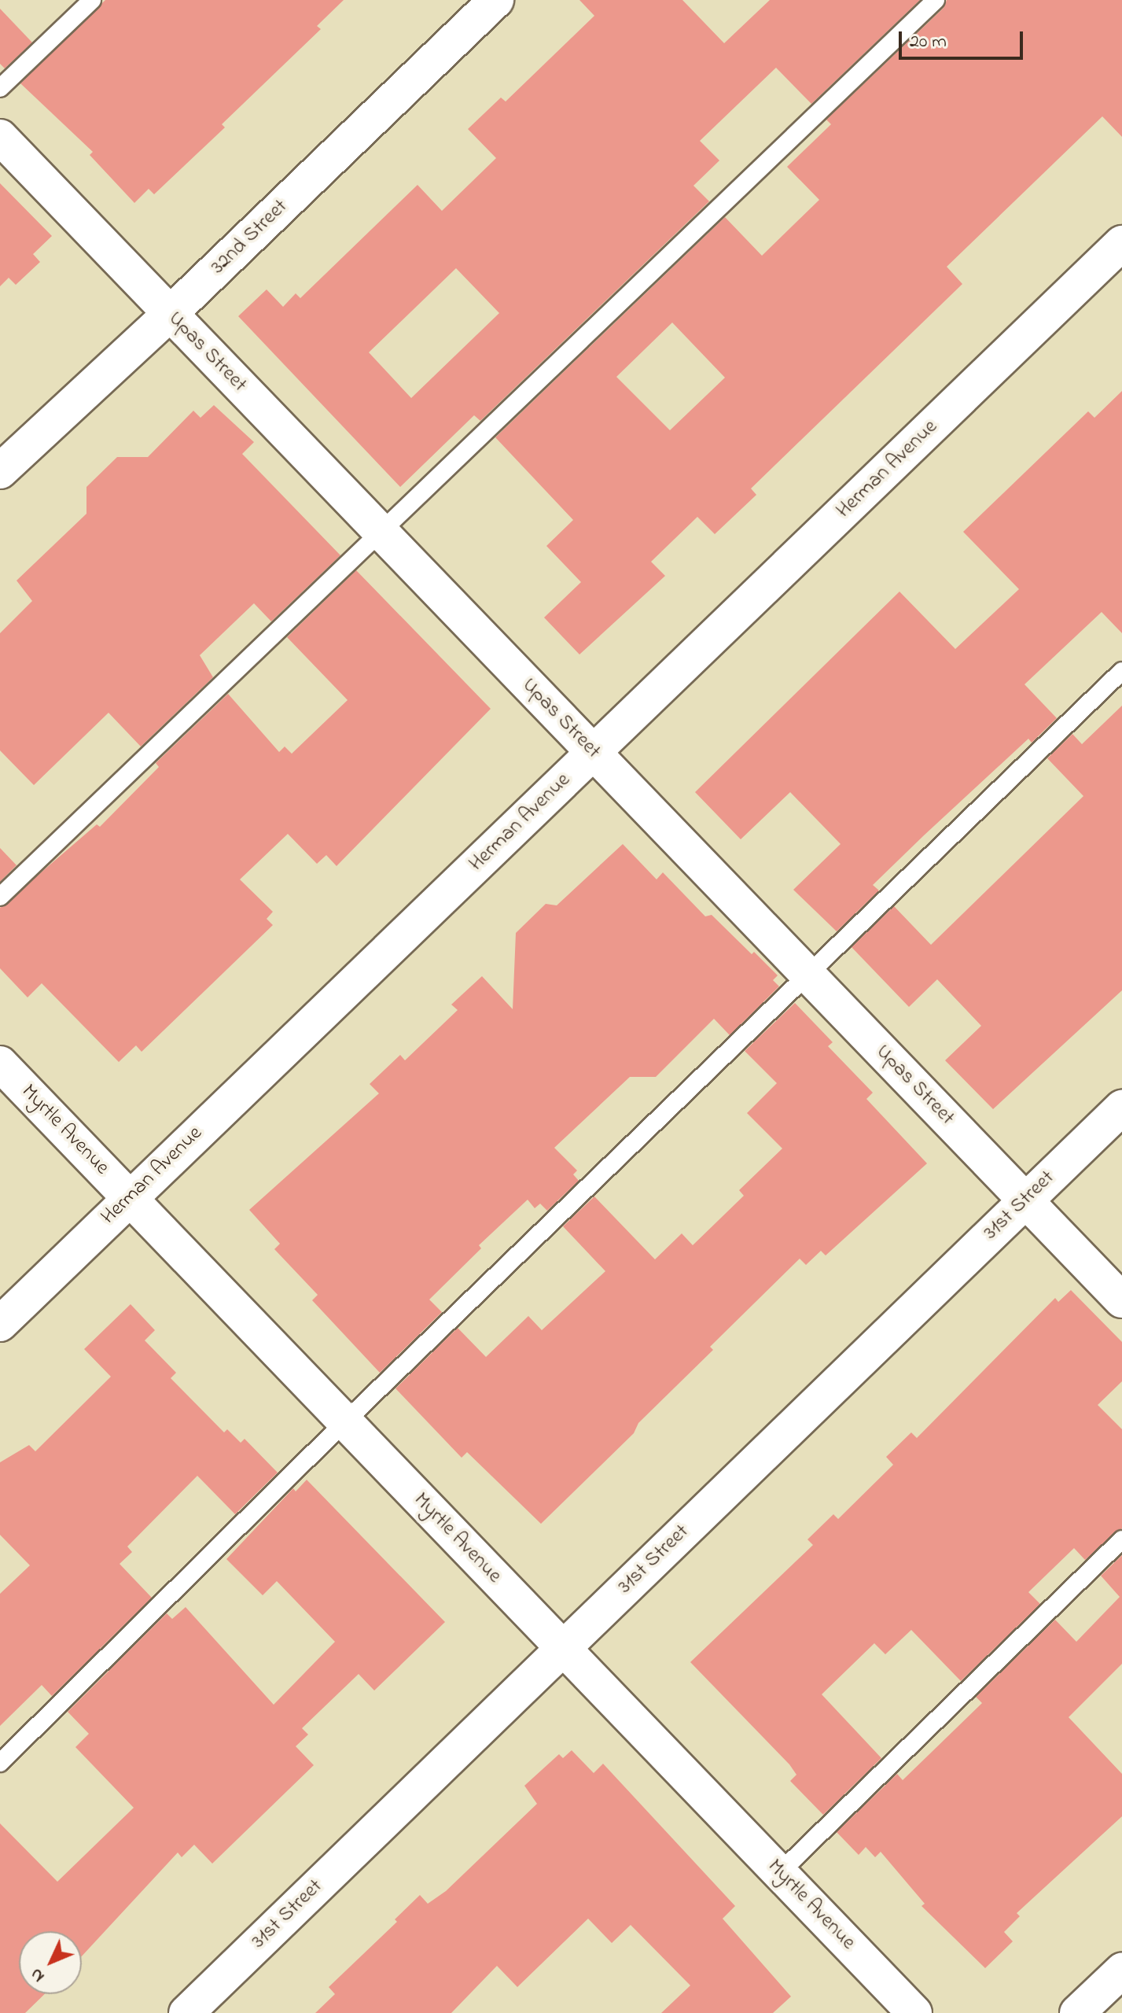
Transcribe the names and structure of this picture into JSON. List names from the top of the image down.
{
  "streets": {
    "street": [
      "32nd Street",
      "Upas Street",
      "Herman Avenue",
      "Myrtle Avenue",
      "31st Street"
    ]
  },
  "crossings": [
    ["32nd Street", "Upas Street"],
    ["Upas Street", "Herman Avenue"],
    ["Upas Street", "31st Street"],
    ["Herman Avenue", "Myrtle Avenue"],
    ["Myrtle Avenue", "31st Street"]
  ],
  "scale_bar": "20 m",
  "north": "bottom left"
}
